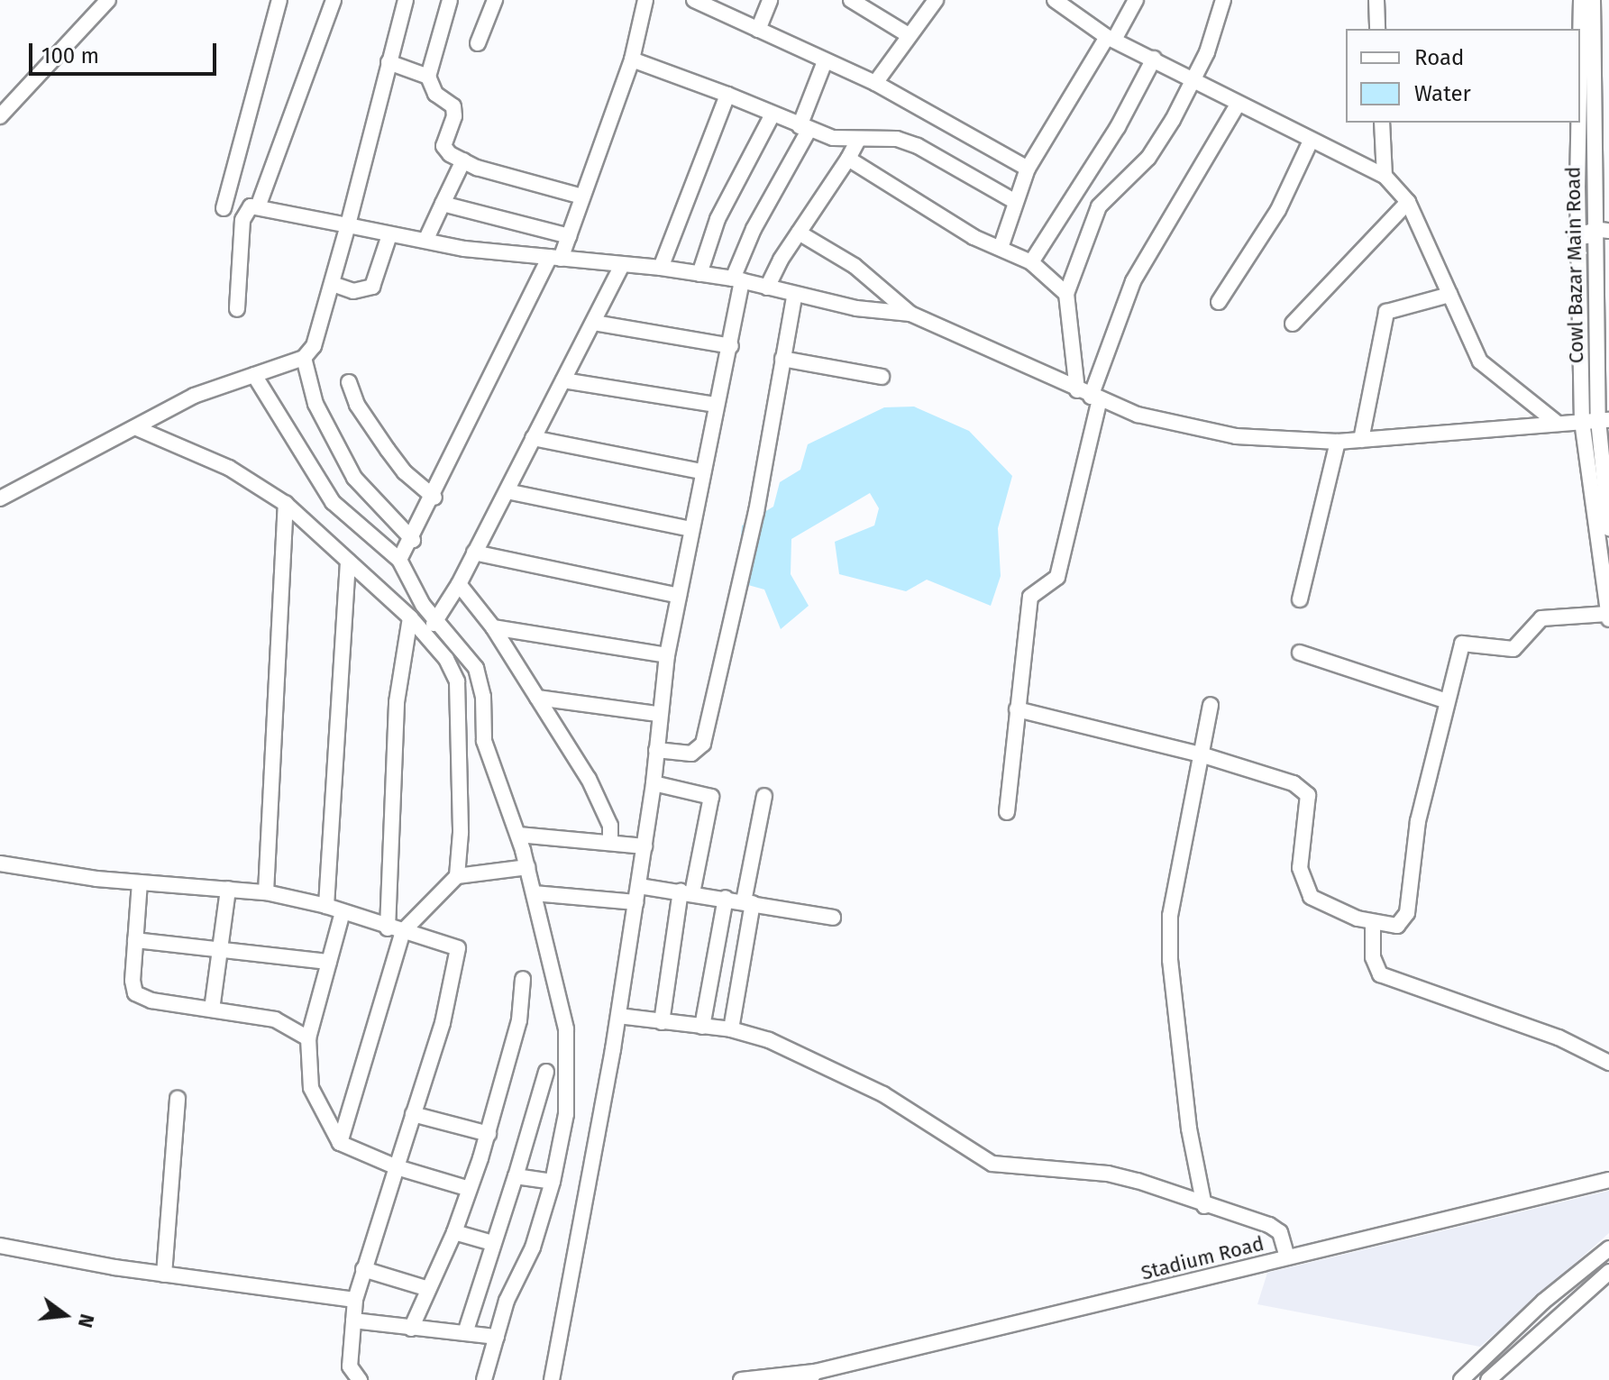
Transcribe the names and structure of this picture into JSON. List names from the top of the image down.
{
  "streets": {
    "street": ["Cowl Bazar Main Road", "Stadium Road"]
  },
  "legend": ["Road", "Water"],
  "scale_bar": "100 m",
  "north": "right"
}
